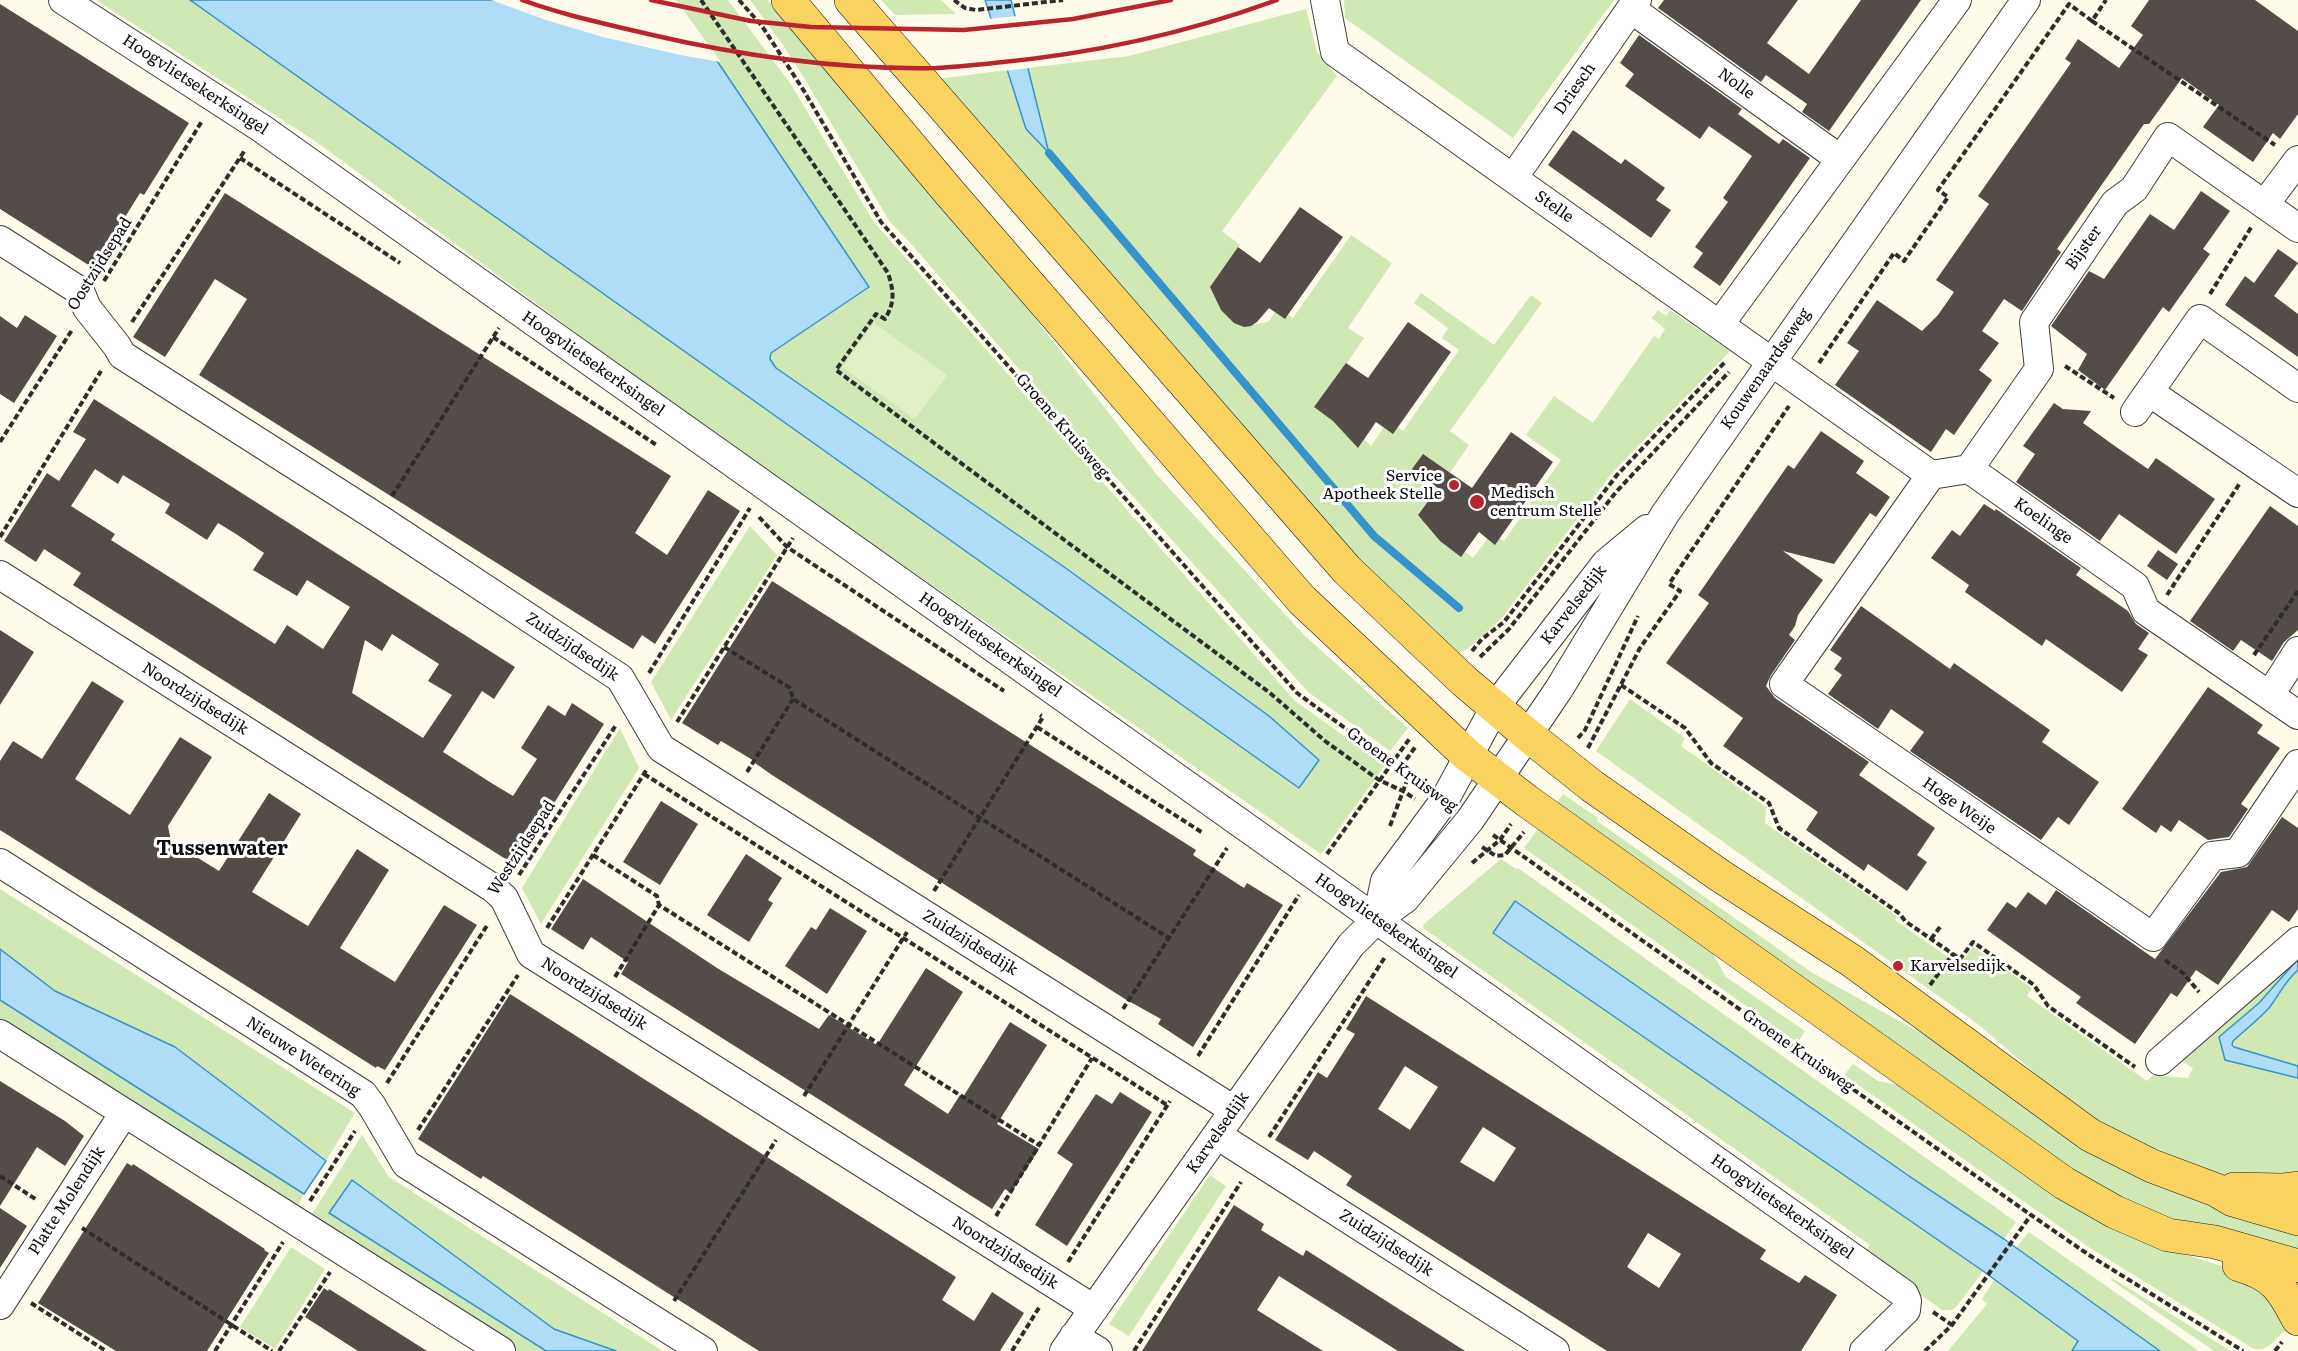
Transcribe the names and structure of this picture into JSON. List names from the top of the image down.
{
  "streets": {
    "street": [
      "Nolle",
      "Hoogvlietsekerksingel",
      "Driesch",
      "Stelle",
      "Bijster",
      "Kouwenaardseweg",
      "Koelinge",
      "Karvelsedijk",
      "Zuidzijdsedijk",
      "Noordzijdsedijk",
      "Hoge Weije",
      "Nieuwe Wetering",
      "Platte Molendijk"
    ],
    "path": ["Oostzijdsepad", "Groene Kruisweg", "Westzijdsepad"]
  },
  "crossings": [
    ["Nolle", "Driesch"],
    ["Hoogvlietsekerksingel", "Oostzijdsepad"],
    ["Hoogvlietsekerksingel", "Karvelsedijk"],
    ["Hoogvlietsekerksingel", "Westzijdsepad"],
    ["Driesch", "Stelle"],
    ["Stelle", "Kouwenaardseweg"],
    ["Bijster", "Koelinge"],
    ["Oostzijdsepad", "Zuidzijdsedijk"],
    ["Kouwenaardseweg", "Karvelsedijk"],
    ["Groene Kruisweg", "Karvelsedijk"],
    ["Karvelsedijk", "Zuidzijdsedijk"],
    ["Karvelsedijk", "Noordzijdsedijk"],
    ["Zuidzijdsedijk", "Westzijdsepad"],
    ["Noordzijdsedijk", "Westzijdsepad"],
    ["Westzijdsepad", "Nieuwe Wetering"]
  ],
  "districts": ["Tussenwater"],
  "places": ["Service Apotheek Stelle", "Medisch centrum Stelle", "Karvelsedijk"]
}
